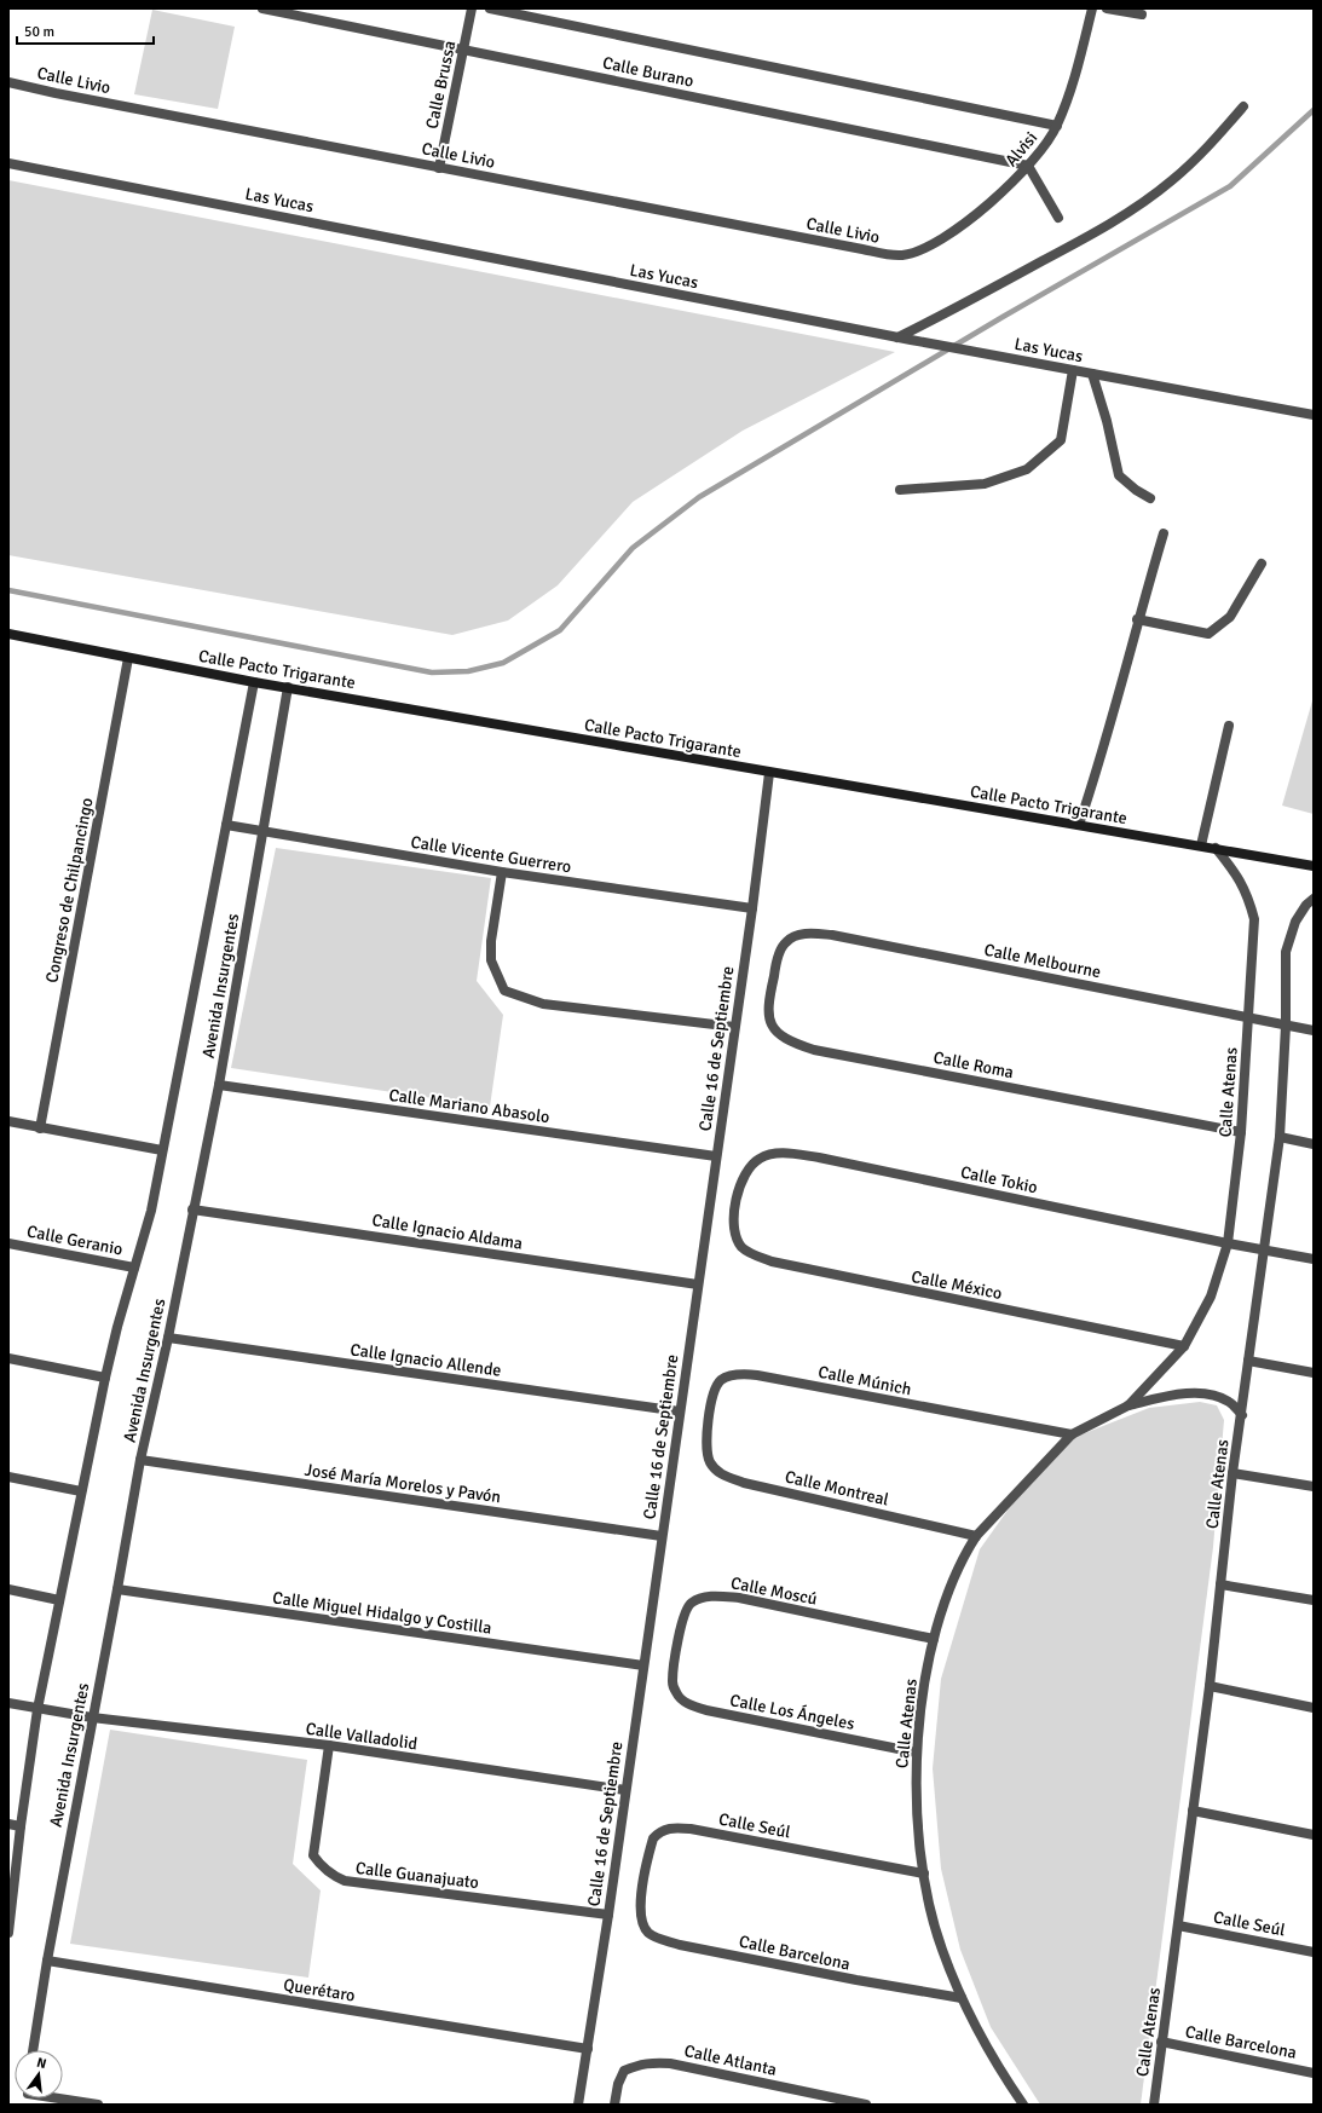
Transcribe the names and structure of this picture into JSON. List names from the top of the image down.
{
  "streets": {
    "street": [
      "Calle Burano",
      "Calle Livio",
      "Calle Brussa",
      "Alvisi",
      "Las Yucas",
      "Calle Pacto Trigarante",
      "Calle Vicente Guerrero",
      "Congreso de Chilpancingo",
      "Calle Melbourne",
      "Avenida Insurgentes",
      "Calle 16 de Septiembre",
      "Calle Roma",
      "Calle Atenas",
      "Calle Mariano Abasolo",
      "Calle Tokio",
      "Calle Ignacio Aldama",
      "Calle Geranio",
      "Calle México",
      "Calle Ignacio Allende",
      "Calle Múnich",
      "José María Morelos y Pavón",
      "Calle Montreal",
      "Calle Moscú",
      "Calle Miguel Hidalgo y Costilla",
      "Calle Los Ángeles",
      "Calle Valladolid",
      "Calle Seúl",
      "Calle Guanajuato",
      "Calle Barcelona",
      "Querétaro",
      "Calle Atlanta"
    ]
  },
  "crossings": [
    ["Calle Burano", "Calle Brussa"],
    ["Calle Burano", "Alvisi"],
    ["Calle Livio", "Calle Brussa"],
    ["Calle Livio", "Alvisi"],
    ["Calle Pacto Trigarante", "Congreso de Chilpancingo"],
    ["Calle Pacto Trigarante", "Avenida Insurgentes"],
    ["Calle Pacto Trigarante", "Calle 16 de Septiembre"],
    ["Calle Pacto Trigarante", "Calle Atenas"],
    ["Calle Vicente Guerrero", "Avenida Insurgentes"],
    ["Calle Vicente Guerrero", "Calle 16 de Septiembre"],
    ["Calle Melbourne", "Calle Roma"],
    ["Calle Melbourne", "Calle Atenas"],
    ["Avenida Insurgentes", "Calle Mariano Abasolo"],
    ["Avenida Insurgentes", "Calle Ignacio Aldama"],
    ["Avenida Insurgentes", "Calle Geranio"],
    ["Avenida Insurgentes", "Calle Ignacio Allende"],
    ["Avenida Insurgentes", "José María Morelos y Pavón"],
    ["Avenida Insurgentes", "Calle Miguel Hidalgo y Costilla"],
    ["Avenida Insurgentes", "Calle Valladolid"],
    ["Avenida Insurgentes", "Querétaro"],
    ["Calle 16 de Septiembre", "Calle Mariano Abasolo"],
    ["Calle 16 de Septiembre", "Calle Ignacio Aldama"],
    ["Calle 16 de Septiembre", "Calle Ignacio Allende"],
    ["Calle 16 de Septiembre", "José María Morelos y Pavón"],
    ["Calle 16 de Septiembre", "Calle Miguel Hidalgo y Costilla"],
    ["Calle 16 de Septiembre", "Calle Valladolid"],
    ["Calle 16 de Septiembre", "Calle Guanajuato"],
    ["Calle 16 de Septiembre", "Querétaro"],
    ["Calle Roma", "Calle Atenas"],
    ["Calle Atenas", "Calle Tokio"],
    ["Calle Atenas", "Calle México"],
    ["Calle Atenas", "Calle Múnich"],
    ["Calle Atenas", "Calle Montreal"],
    ["Calle Atenas", "Calle Moscú"],
    ["Calle Atenas", "Calle Los Ángeles"],
    ["Calle Atenas", "Calle Seúl"],
    ["Calle Atenas", "Calle Barcelona"],
    ["Calle Tokio", "Calle México"],
    ["Calle Múnich", "Calle Montreal"],
    ["Calle Moscú", "Calle Los Ángeles"],
    ["Calle Valladolid", "Calle Guanajuato"],
    ["Calle Seúl", "Calle Barcelona"]
  ],
  "scale_bar": "50 m",
  "north": "top"
}
